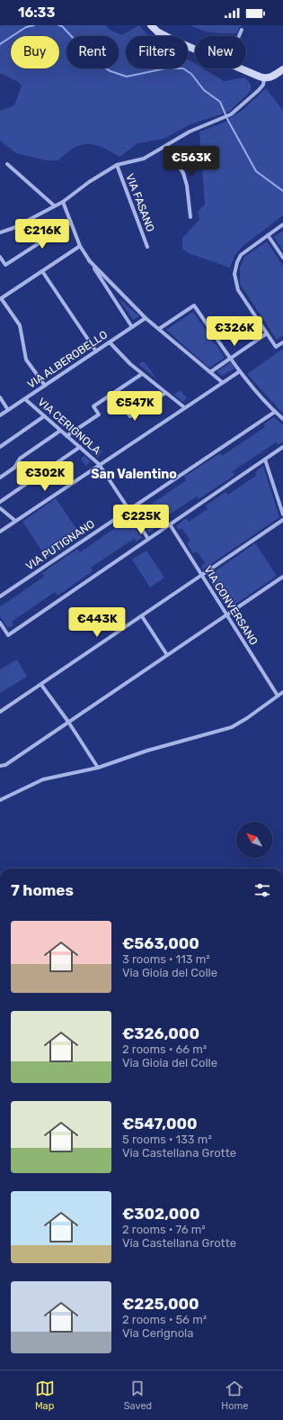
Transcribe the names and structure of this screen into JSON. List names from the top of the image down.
{
  "streets": {
    "street": [
      "VIA FASANO",
      "VIA ALBEROBELLO",
      "VIA CERIGNOLA",
      "VIA PUTIGNANO",
      "VIA CONVERSANO"
    ]
  },
  "crossings": [
    ["VIA ALBEROBELLO", "VIA CERIGNOLA"],
    ["VIA CERIGNOLA", "VIA PUTIGNANO"]
  ],
  "districts": ["San Valentino"],
  "north": "top left",
  "page": {
    "status": "16:33",
    "chip": [
      "Buy",
      "Rent",
      "Filters",
      "New"
    ],
    "price": [
      "€563K",
      "€216K",
      "€326K",
      "€547K",
      "€302K",
      "€225K",
      "€443K"
    ],
    "heading": "7 homes",
    "list": [
      {
        "name": "€563,000",
        "note": "3 rooms · 113 m² · Via Gioia del Colle"
      },
      {
        "name": "€326,000",
        "note": "2 rooms · 66 m² · Via Gioia del Colle"
      },
      {
        "name": "€547,000",
        "note": "5 rooms · 133 m² · Via Castellana Grotte"
      },
      {
        "name": "€302,000",
        "note": "2 rooms · 76 m² · Via Castellana Grotte"
      },
      {
        "name": "€225,000",
        "note": "2 rooms · 56 m² · Via Cerignola"
      }
    ],
    "tabs": ["Map", "Saved", "Home"]
  }
}
